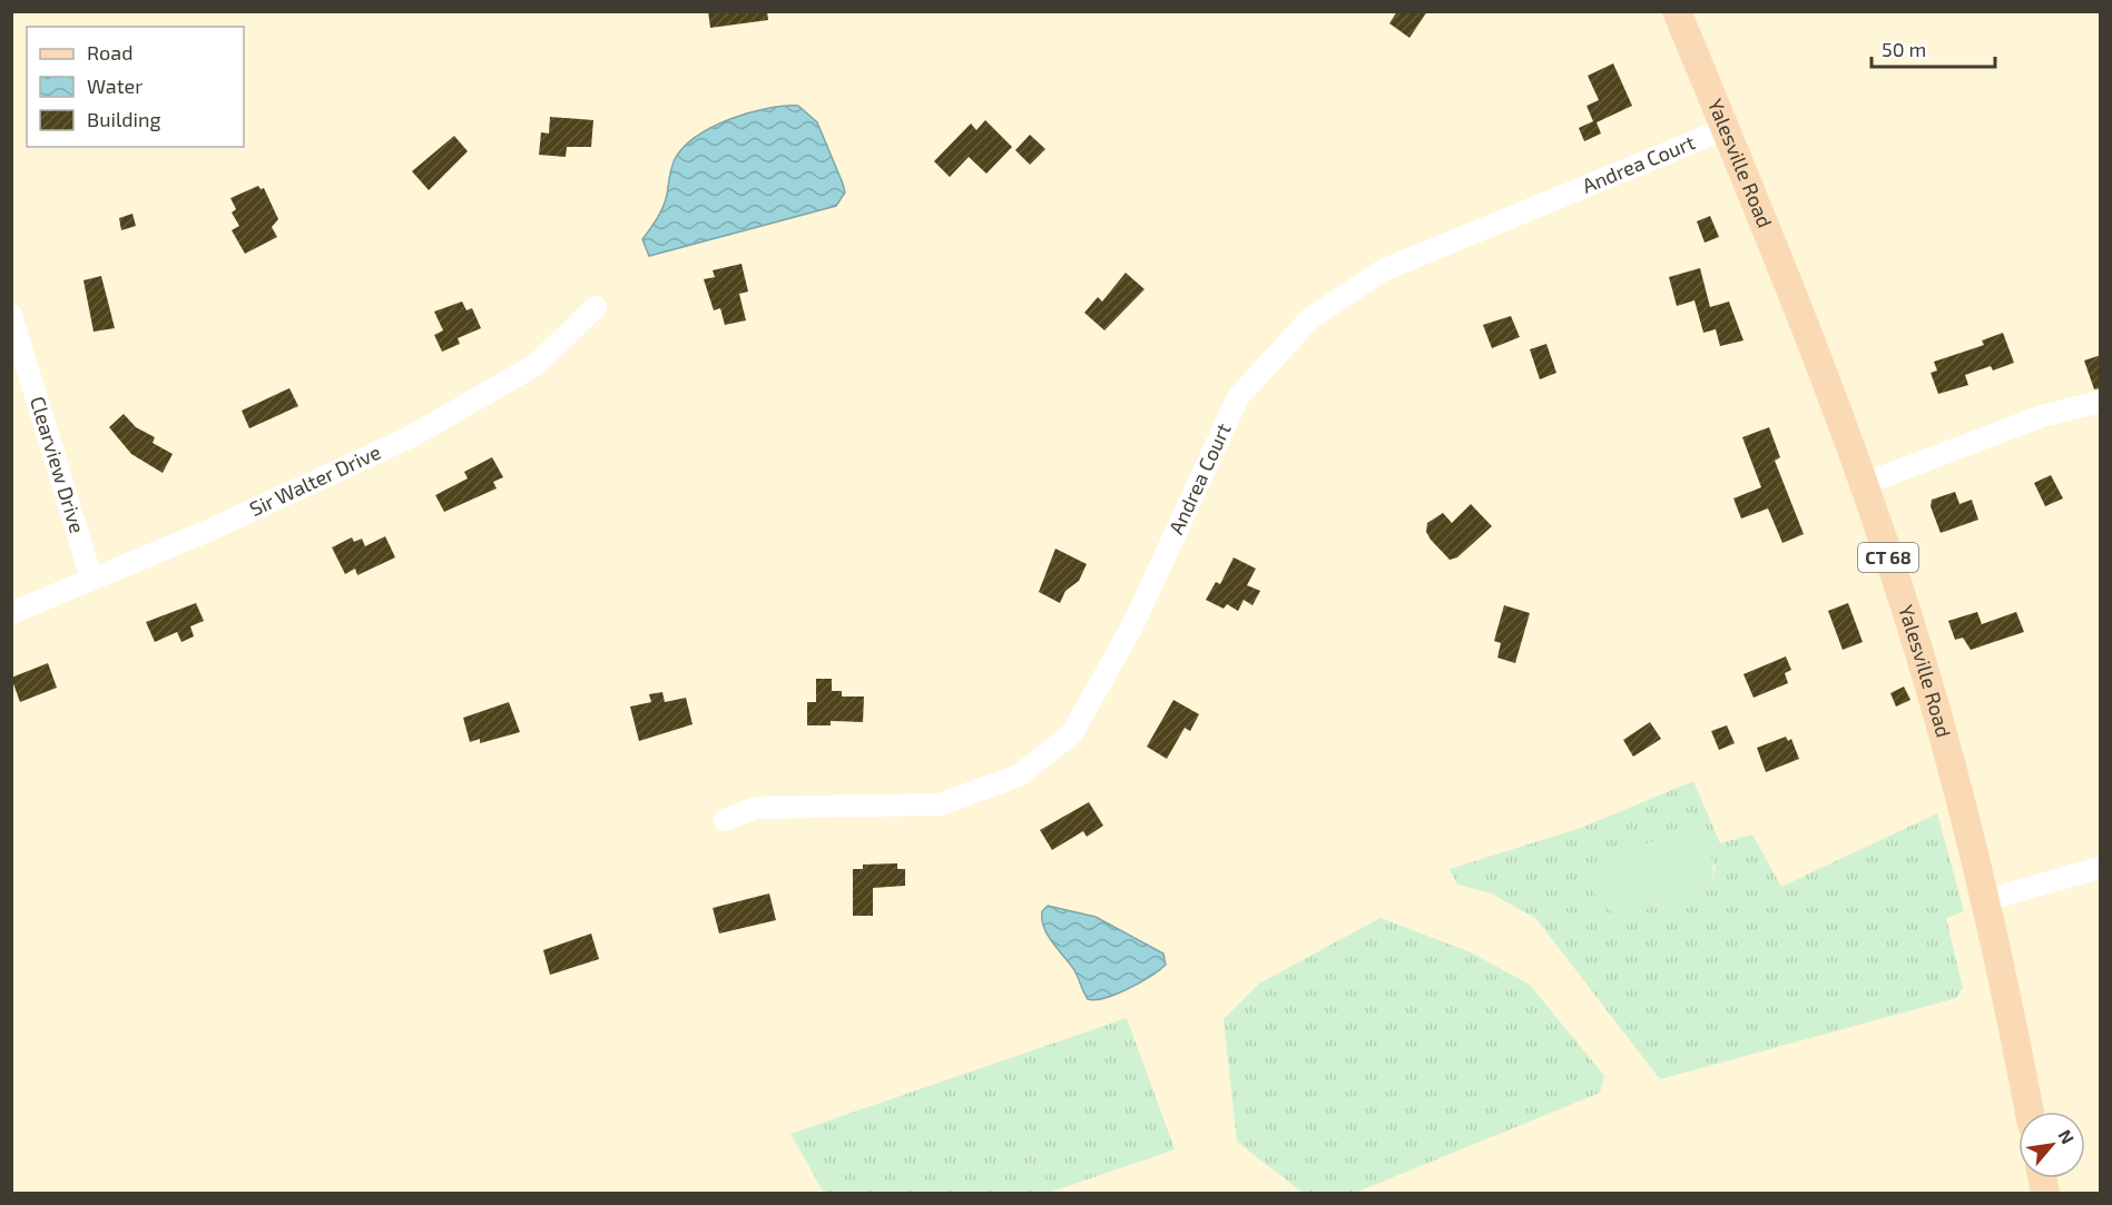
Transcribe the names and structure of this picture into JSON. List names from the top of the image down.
{
  "streets": {
    "main road": ["Yalesville Road", "CT 68"],
    "street": ["Andrea Court", "Clearview Drive", "Sir Walter Drive"]
  },
  "crossings": [
    ["Andrea Court", "Yalesville Road"],
    ["Clearview Drive", "Sir Walter Drive"]
  ],
  "legend": ["Road", "Water", "Building"],
  "scale_bar": "50 m",
  "north": "top right"
}
